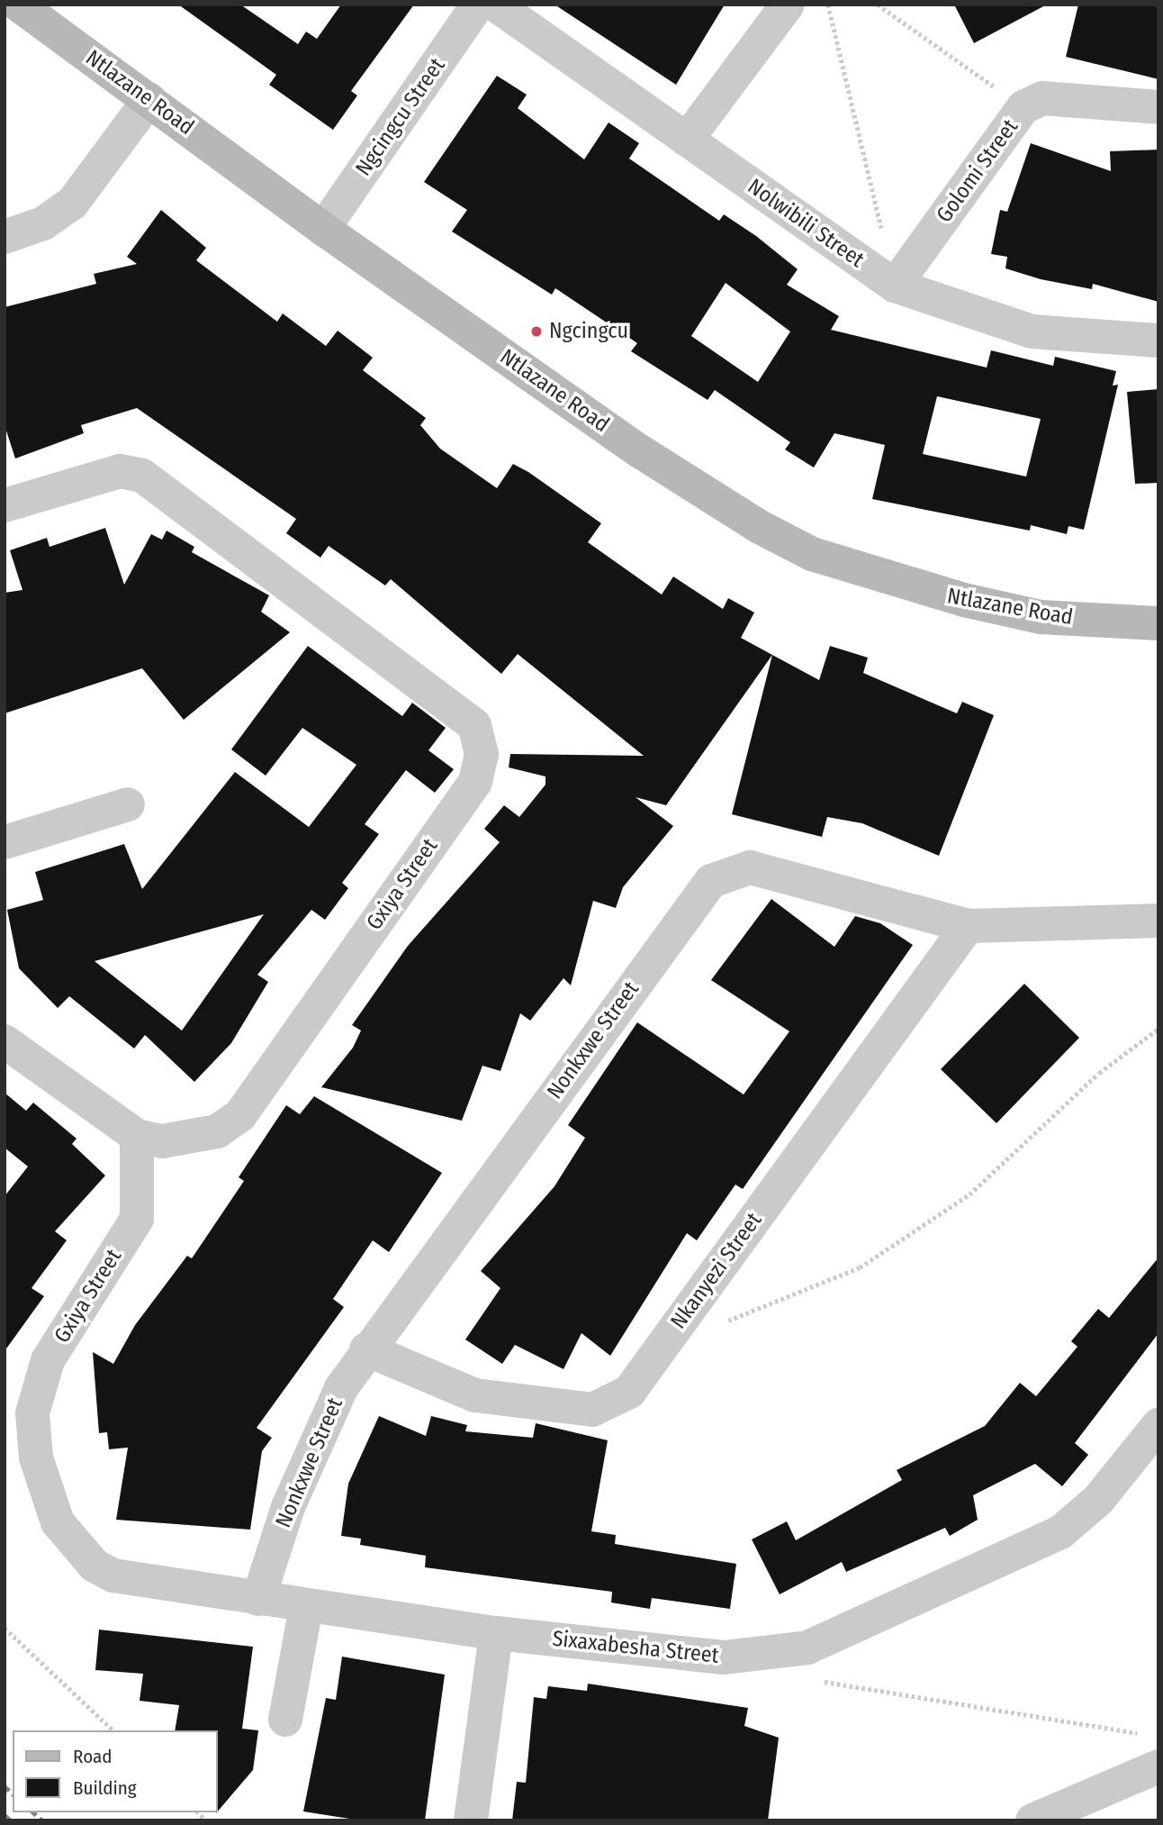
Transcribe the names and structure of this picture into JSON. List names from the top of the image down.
{
  "streets": {
    "street": [
      "Ntlazane Road",
      "Ngcingcu Street",
      "Golomi Street",
      "Nolwibili Street",
      "Gxiya Street",
      "Nonkxwe Street",
      "Nkanyezi Street",
      "Sixaxabesha Street"
    ]
  },
  "crossings": [
    ["Ntlazane Road", "Ngcingcu Street"],
    ["Golomi Street", "Nolwibili Street"],
    ["Gxiya Street", "Sixaxabesha Street"],
    ["Nonkxwe Street", "Nkanyezi Street"],
    ["Nonkxwe Street", "Sixaxabesha Street"]
  ],
  "places": ["Ngcingcu"],
  "legend": ["Road", "Building"]
}
